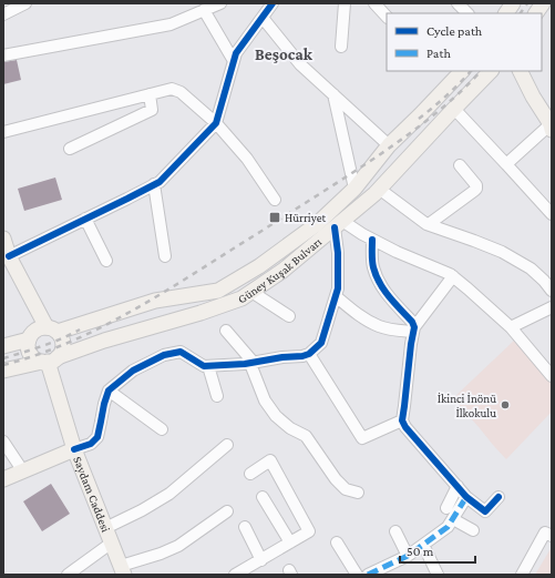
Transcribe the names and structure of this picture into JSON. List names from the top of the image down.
{
  "streets": {
    "main road": ["Güney Kuşak Bulvarı", "Saydam Caddesi"]
  },
  "crossings": [
    ["Güney Kuşak Bulvarı", "Saydam Caddesi"]
  ],
  "districts": ["Beşocak"],
  "places": {
    "transit": ["Hürriyet"],
    "other": ["İkinci İnönü İlkokulu"]
  },
  "legend": ["Cycle path", "Path"],
  "scale_bar": "50 m"
}
